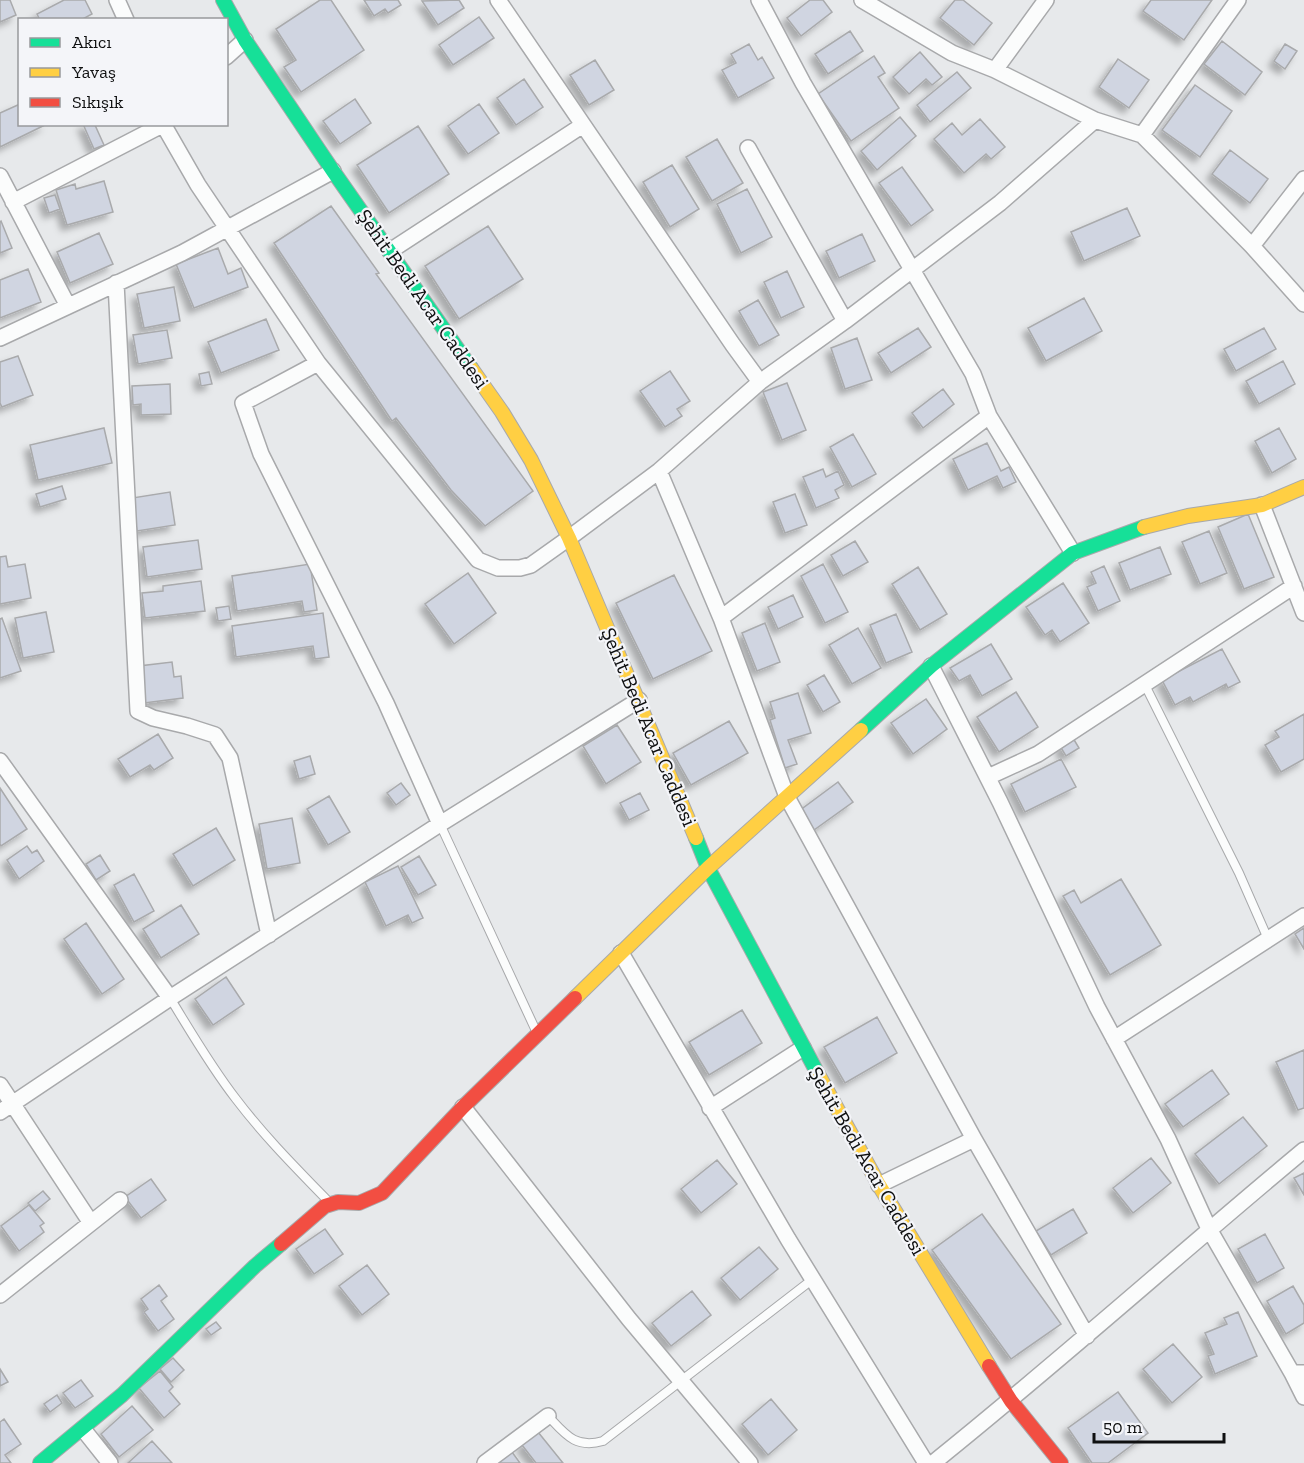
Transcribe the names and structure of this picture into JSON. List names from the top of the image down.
{
  "streets": {
    "street": ["Şehit Bedi Acar Caddesi"]
  },
  "legend": ["Akıcı", "Yavaş", "Sıkışık"],
  "scale_bar": "50 m"
}
